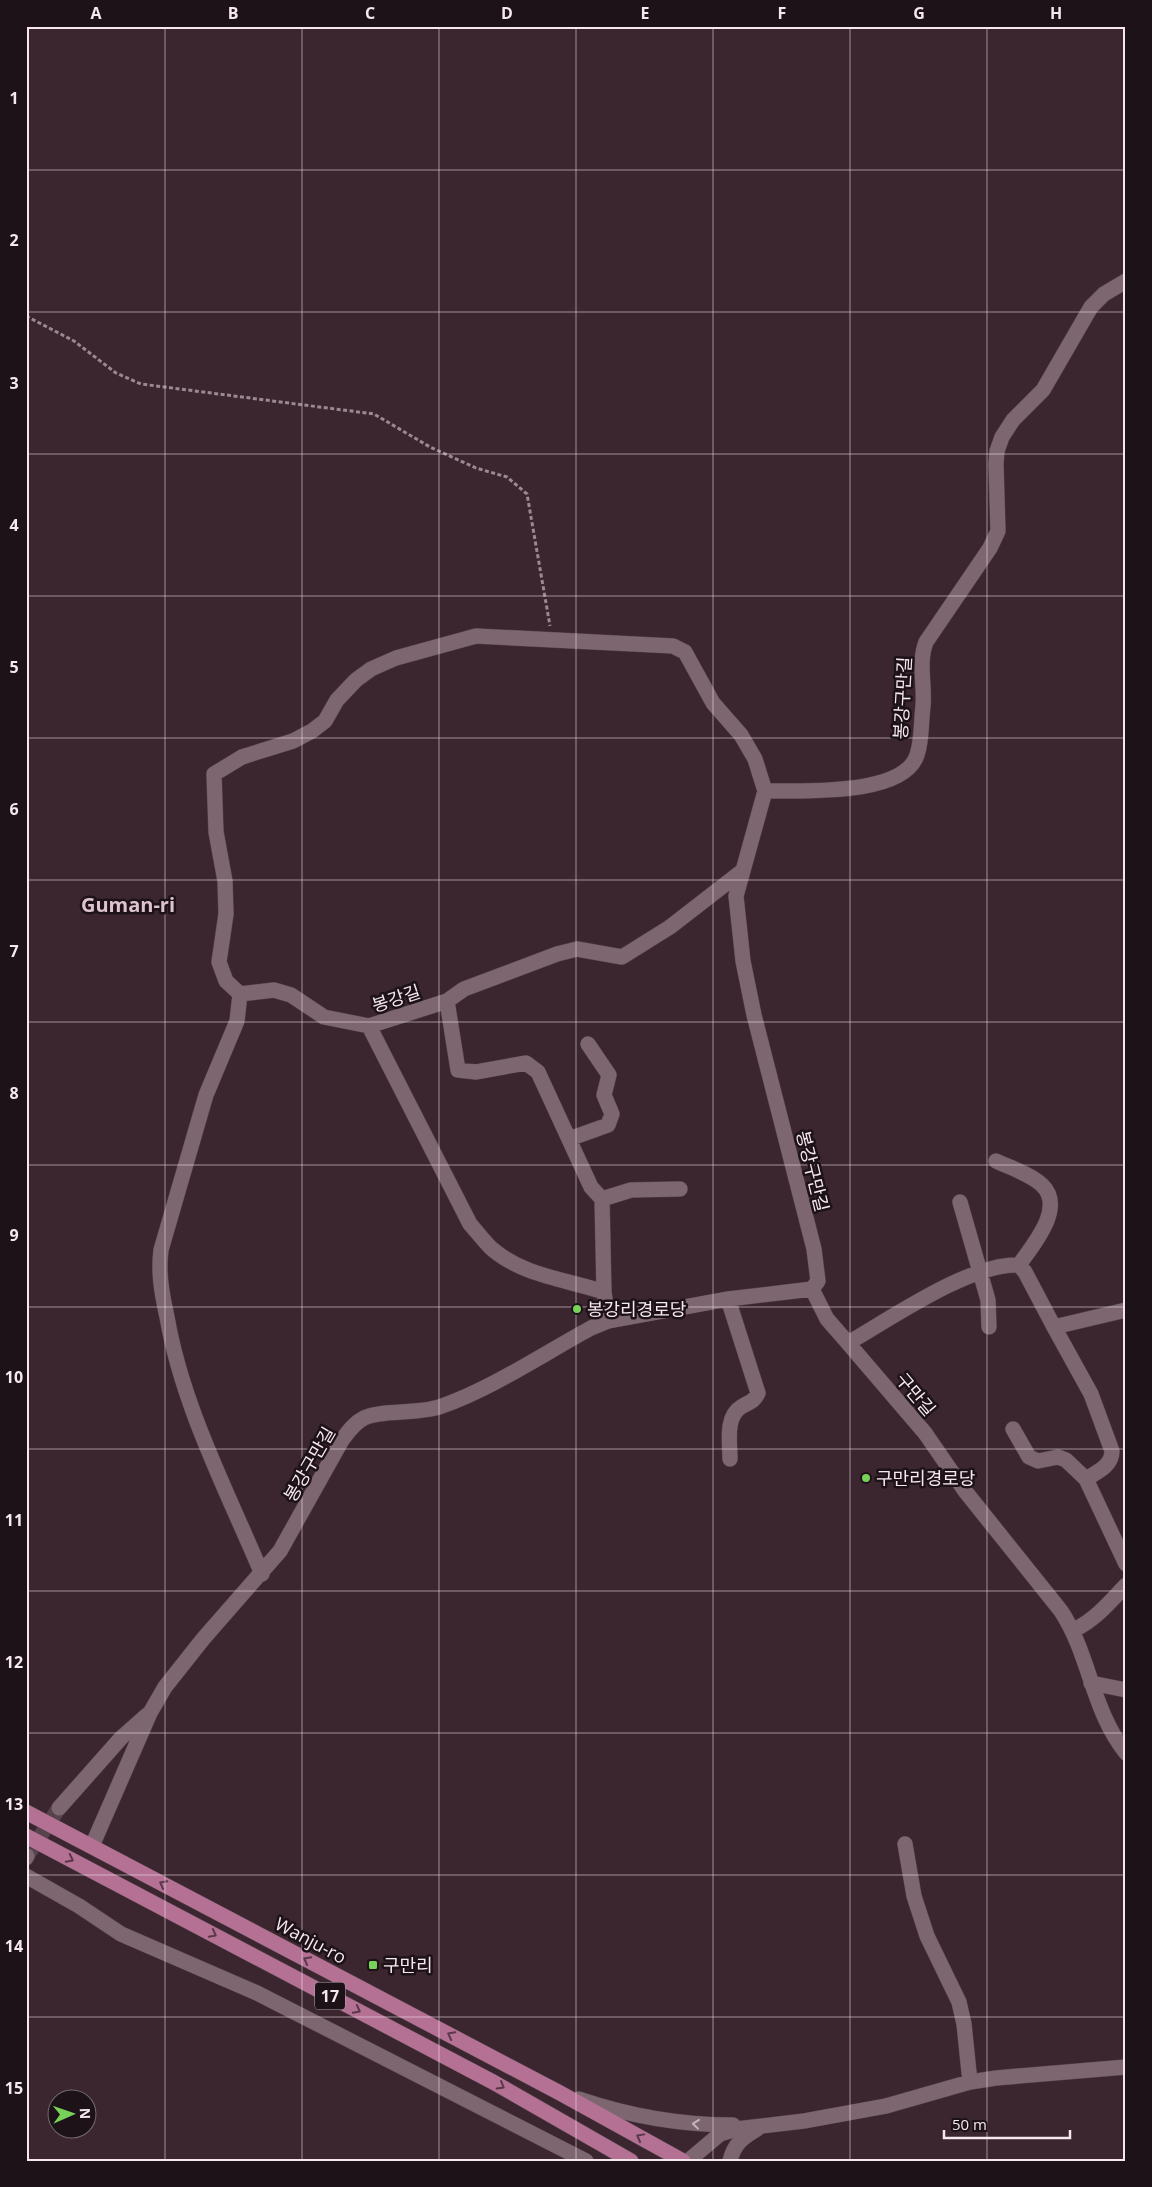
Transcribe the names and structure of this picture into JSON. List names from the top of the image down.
{
  "streets": {
    "main road": ["Wanju-ro", "17"],
    "street": ["봉강구만길", "봉강길", "구만길"]
  },
  "crossings": [
    ["봉강구만길", "봉강길"],
    ["봉강구만길", "구만길"],
    ["봉강구만길", "Wanju-ro"]
  ],
  "districts": ["Guman-ri"],
  "places": {
    "other": ["봉강리경로당", "구만리경로당"],
    "transit": ["구만리"]
  },
  "scale_bar": "50 m",
  "north": "right",
  "grid": {
    "columns": [
      "A",
      "B",
      "C",
      "D",
      "E",
      "F",
      "G",
      "H"
    ],
    "rows": [
      "1",
      "2",
      "3",
      "4",
      "5",
      "6",
      "7",
      "8",
      "9",
      "10",
      "11",
      "12",
      "13",
      "14",
      "15"
    ]
  }
}
